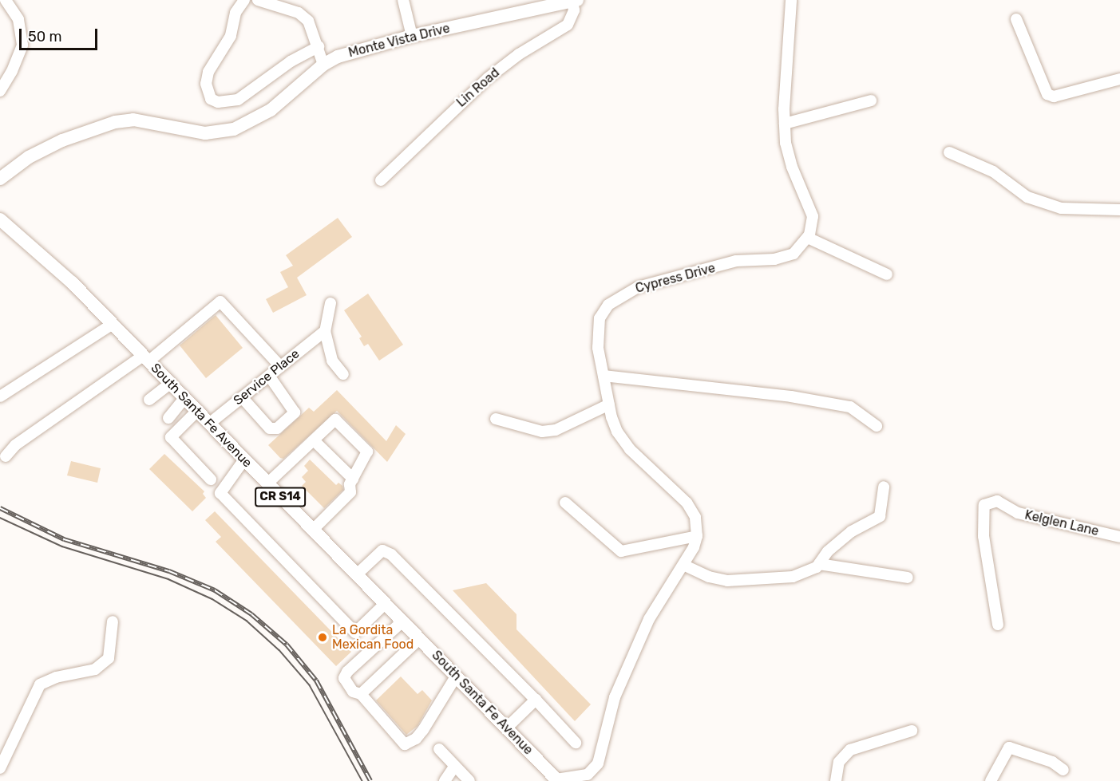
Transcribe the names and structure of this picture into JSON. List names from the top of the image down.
{
  "streets": {
    "main road": ["Monte Vista Drive", "South Santa Fe Avenue", "CR S14"],
    "street": [
      "Lin Road",
      "Cypress Drive",
      "Service Place",
      "Kelglen Lane"
    ]
  },
  "crossings": [
    ["Monte Vista Drive", "Lin Road"],
    ["Service Place", "South Santa Fe Avenue"]
  ],
  "places": ["La Gordita Mexican Food"],
  "scale_bar": "50 m"
}
